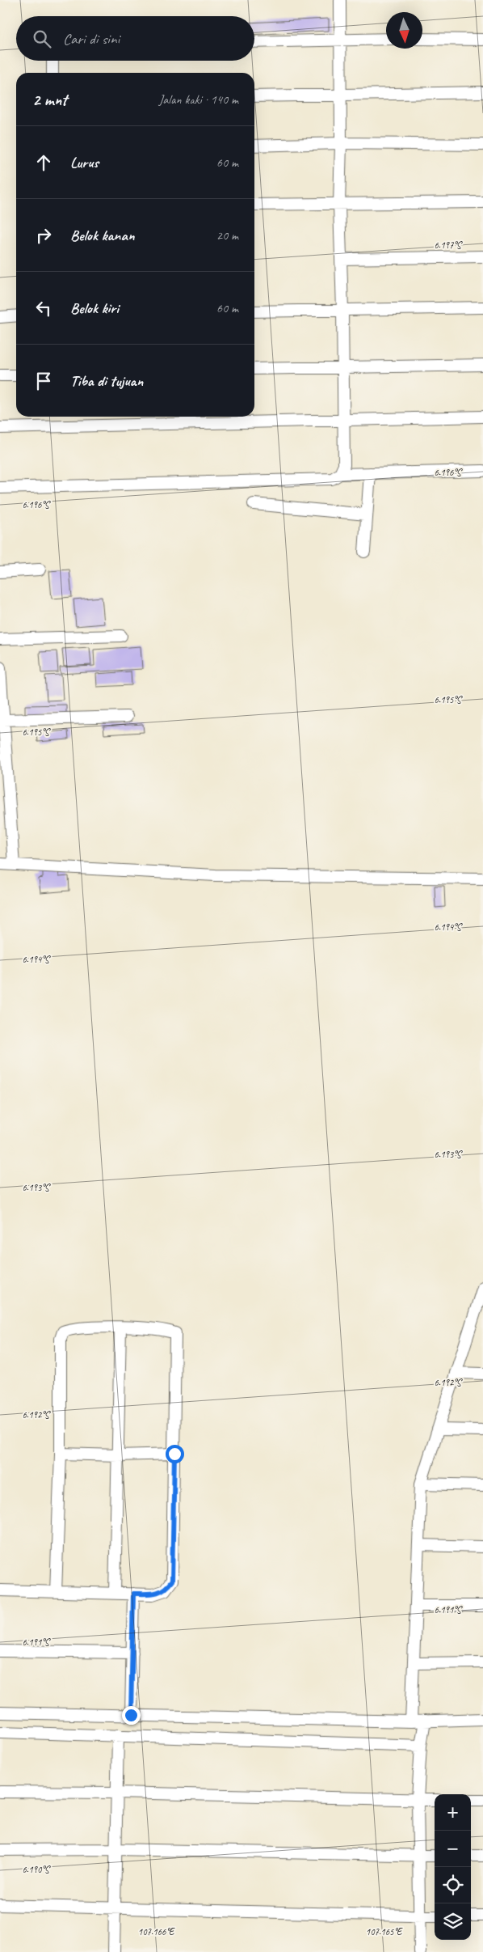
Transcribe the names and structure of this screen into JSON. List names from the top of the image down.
{
  "north": "bottom",
  "page": {
    "search": "Cari di sini",
    "heading": ["2 mnt", "Jalan kaki · 140 m"],
    "list": [
      ["Lurus", "60 m"],
      ["Belok kanan", "20 m"],
      ["Belok kiri", "60 m"],
      "Tiba di tujuan"
    ],
    "map_buttons": ["+", "−"]
  },
  "coordinates": [
    "6.197°S",
    "6.196°S",
    "6.195°S",
    "6.194°S",
    "6.193°S",
    "6.192°S",
    "6.191°S",
    "6.190°S",
    "107.166°E",
    "107.165°E"
  ]
}
